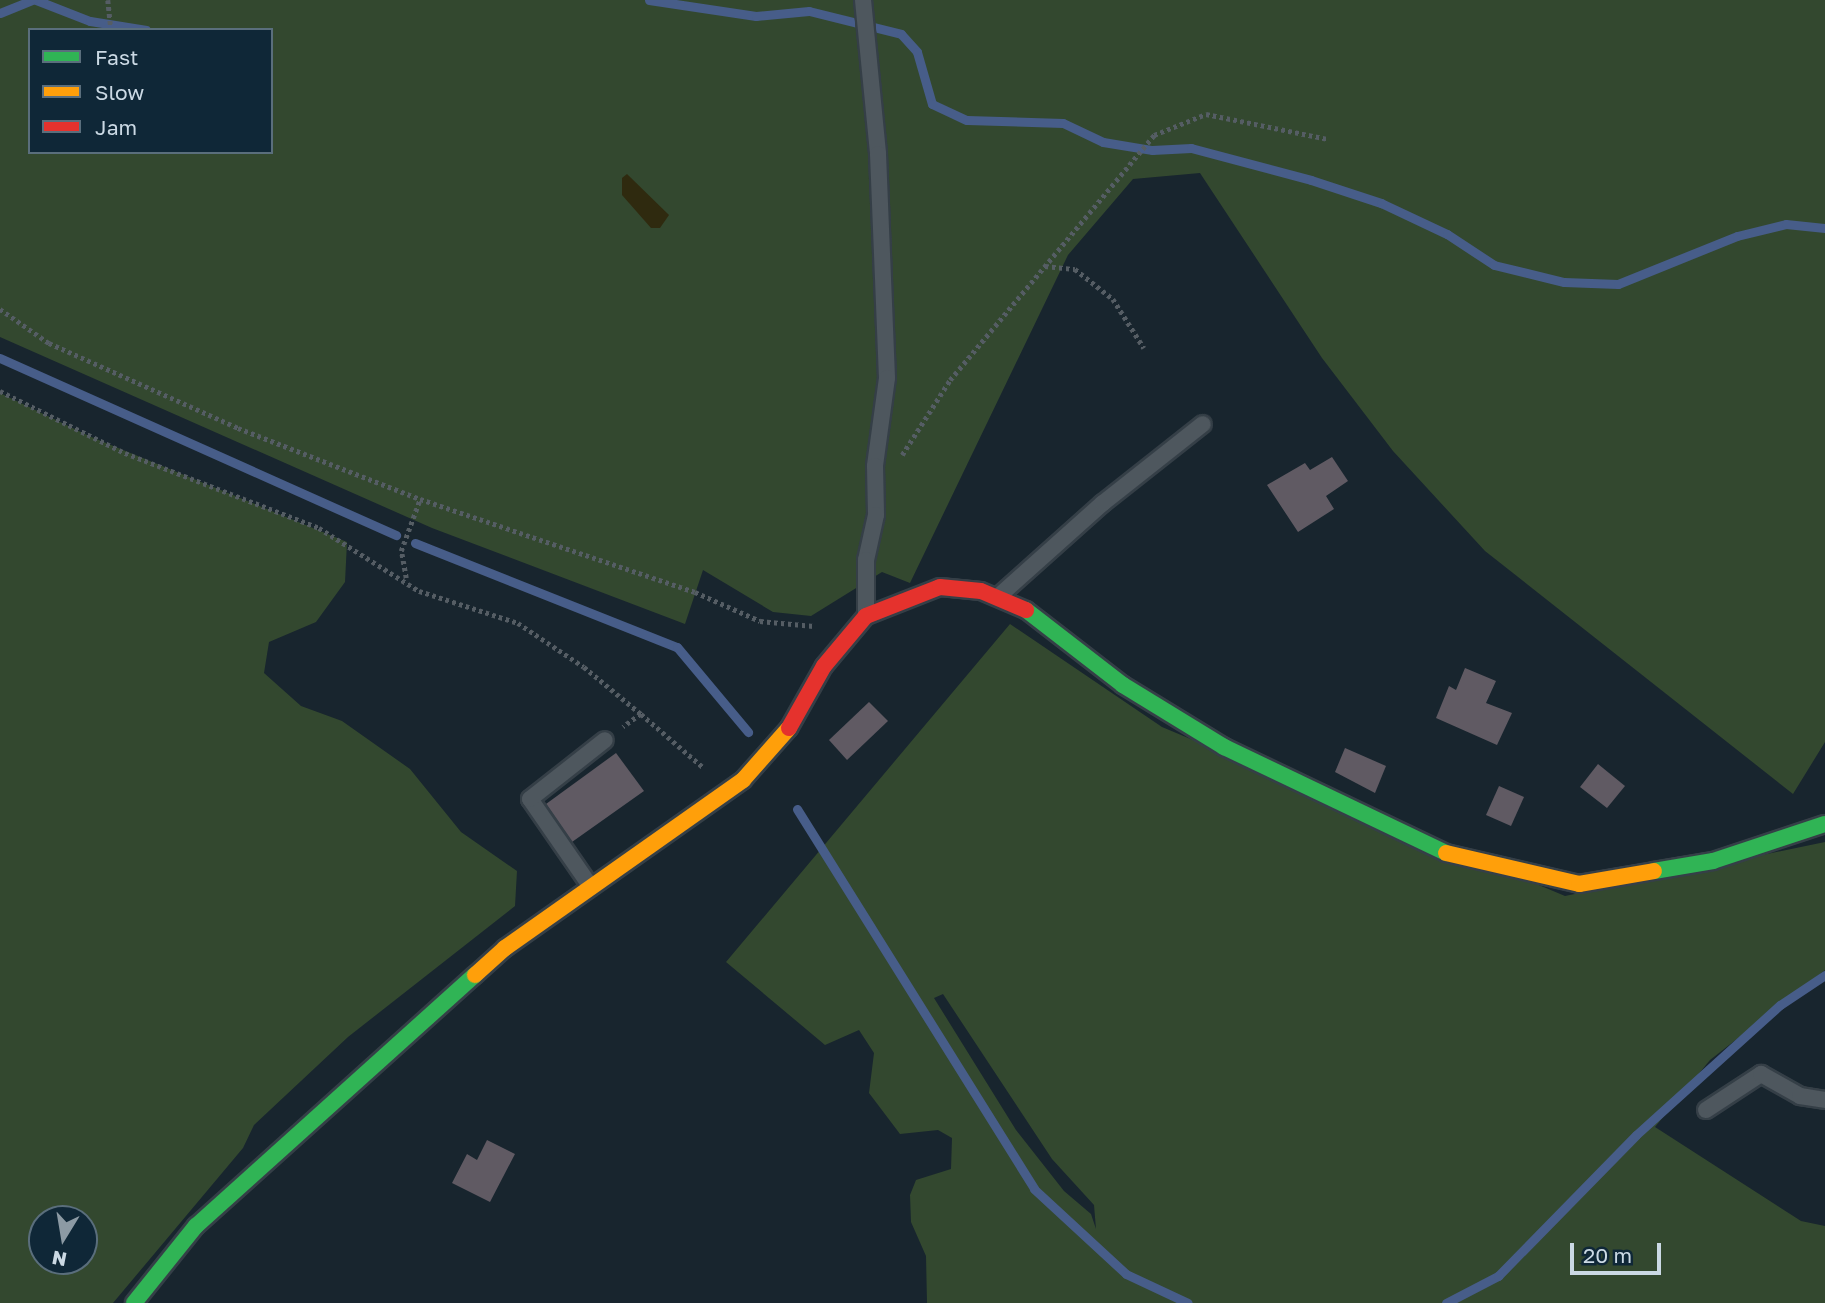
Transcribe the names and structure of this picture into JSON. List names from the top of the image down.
{
  "legend": ["Fast", "Slow", "Jam"],
  "scale_bar": "20 m",
  "north": "bottom"
}
